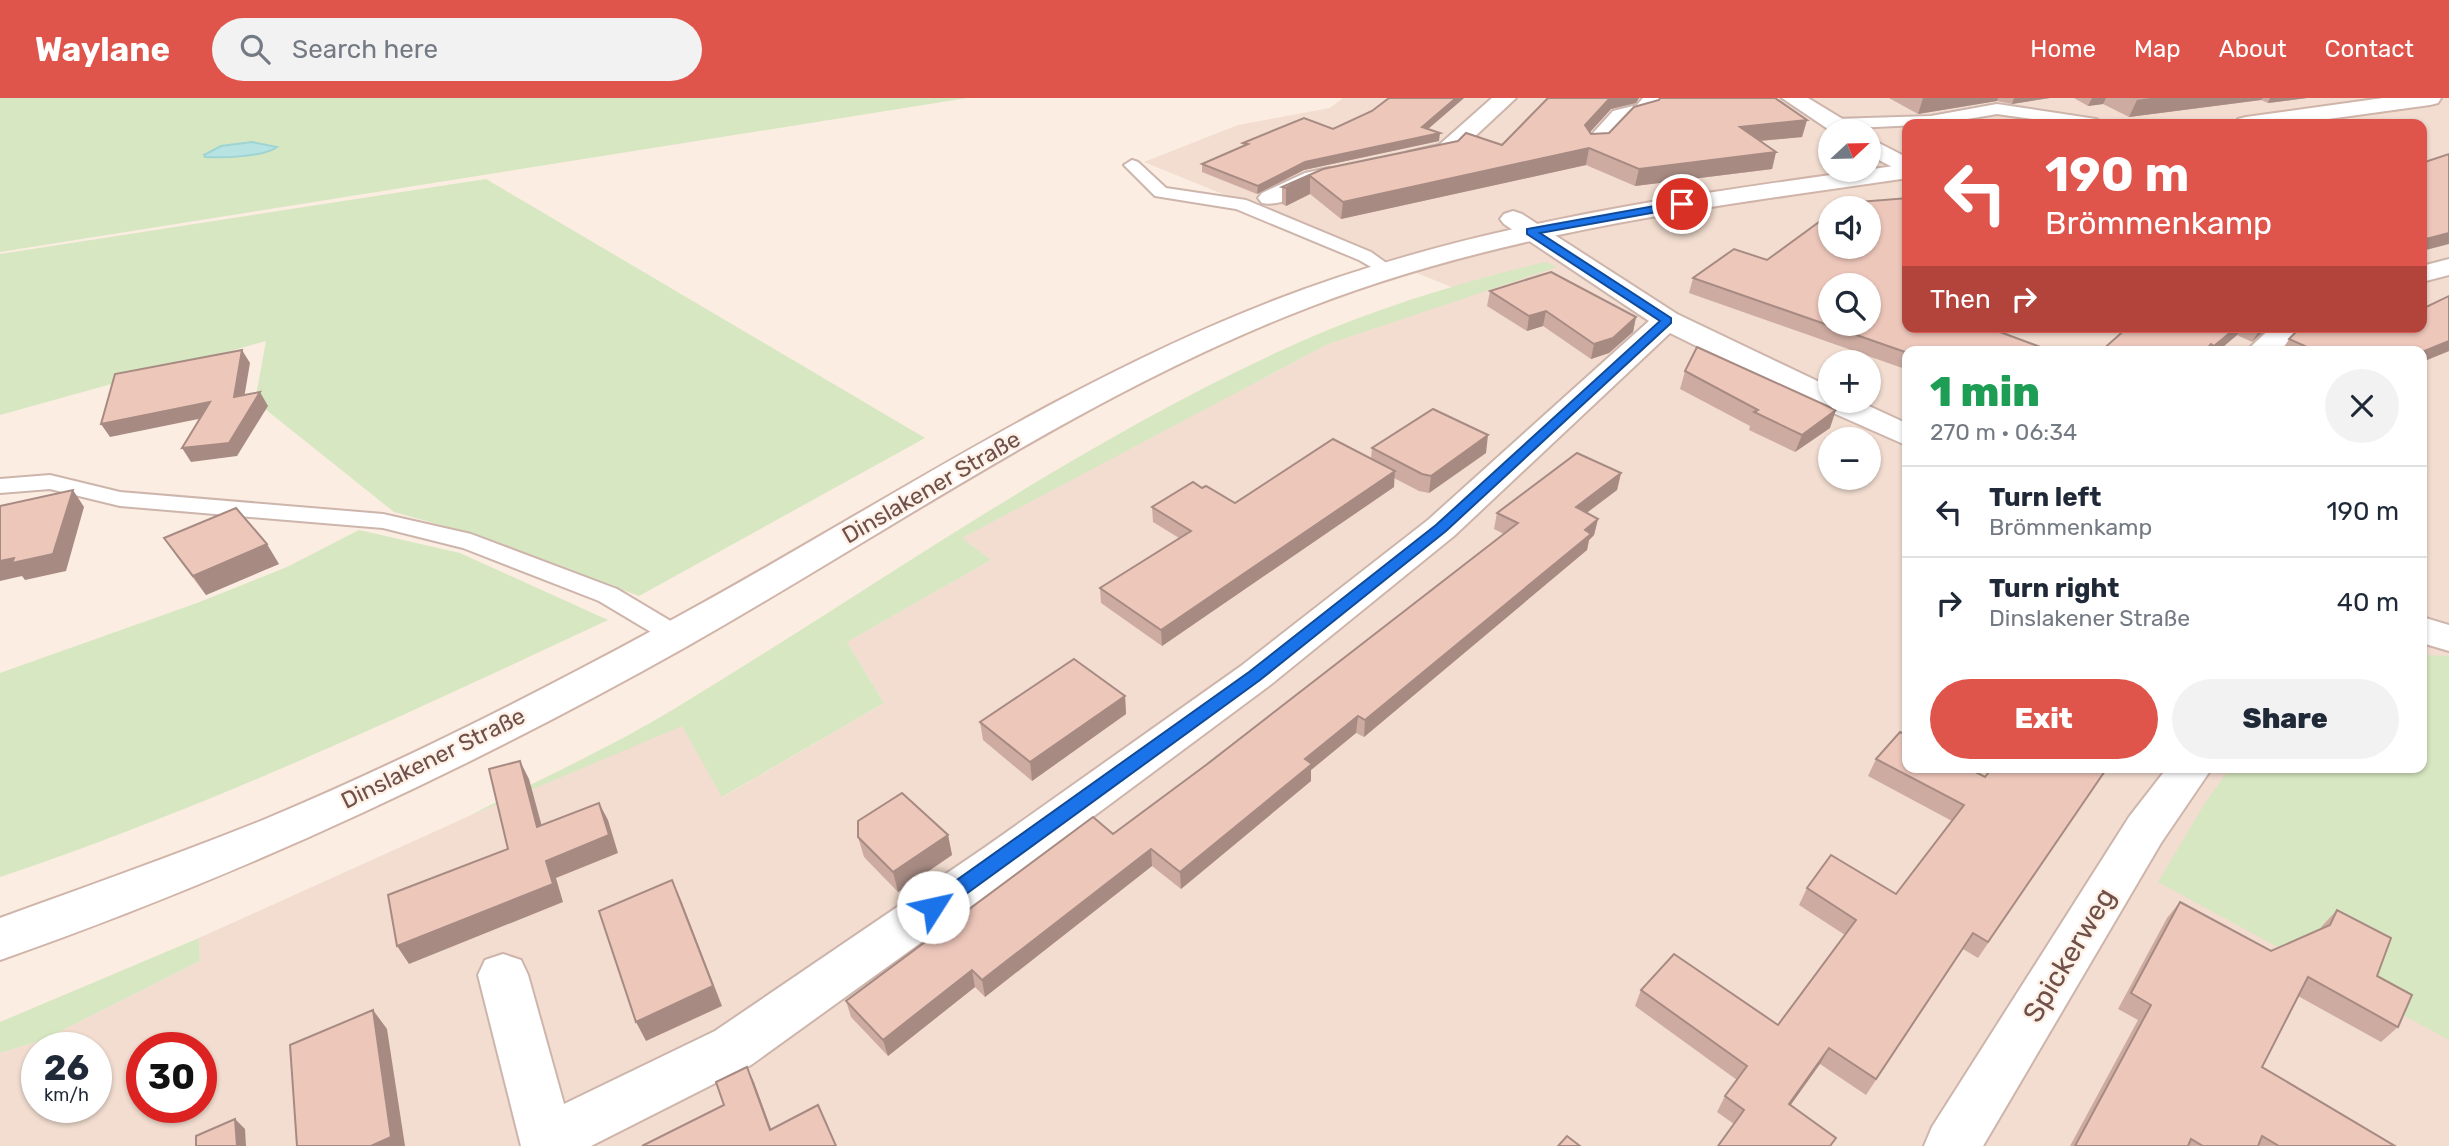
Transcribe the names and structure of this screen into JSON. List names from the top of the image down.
{
  "streets": {
    "street": ["Dinslakener Straße", "Spickerweg"]
  },
  "north": "right",
  "page": {
    "header": "Waylane",
    "search": "Search here",
    "nav": [
      "Home",
      "Map",
      "About",
      "Contact"
    ],
    "map_buttons": ["+", "−"],
    "turn": ["190 m", "Brömmenkamp"],
    "then": "Then",
    "heading": ["1 min", "270 m · 06:34"],
    "list": [
      {
        "name": "Turn left",
        "note": "Brömmenkamp",
        "value": "190 m"
      },
      {
        "name": "Turn right",
        "note": "Dinslakener Straße",
        "value": "40 m"
      }
    ],
    "buttons": ["Exit", "Share"],
    "speed": "26 km/h",
    "limit": "30"
  }
}
